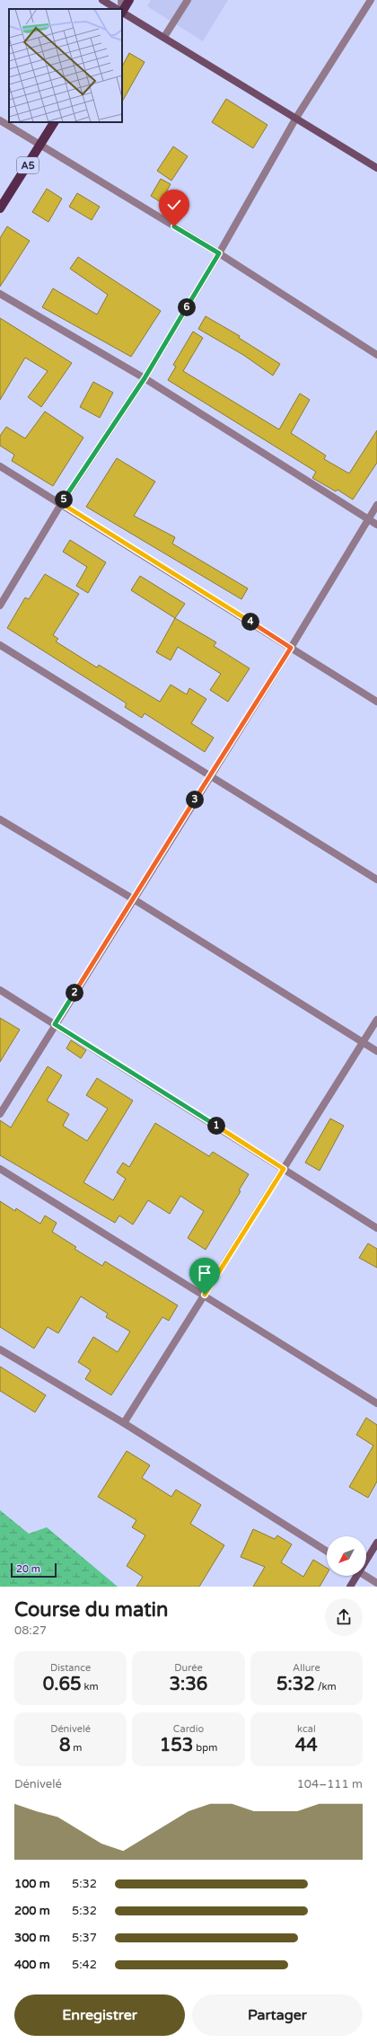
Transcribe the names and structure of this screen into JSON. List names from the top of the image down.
{
  "streets": {
    "main road": ["A5"]
  },
  "scale_bar": "20 m",
  "north": "bottom left",
  "page": {
    "pins": [
      "6",
      "5",
      "4",
      "3",
      "2",
      "1"
    ],
    "scale": "20 m",
    "heading": ["Course du matin", "08:27"],
    "stats": [
      ["Distance", "0.65 km"],
      ["Durée", "3:36"],
      ["Allure", "5:32 /km"],
      ["Dénivelé", "8 m"],
      ["Cardio", "153 bpm"],
      ["kcal", "44"]
    ],
    "chart": ["Dénivelé", "104–111 m"],
    "list": [
      {
        "name": "100 m",
        "note": "5:32"
      },
      {
        "name": "200 m",
        "note": "5:32"
      },
      {
        "name": "300 m",
        "note": "5:37"
      },
      {
        "name": "400 m",
        "note": "5:42"
      }
    ],
    "buttons": ["Enregistrer", "Partager"]
  }
}
